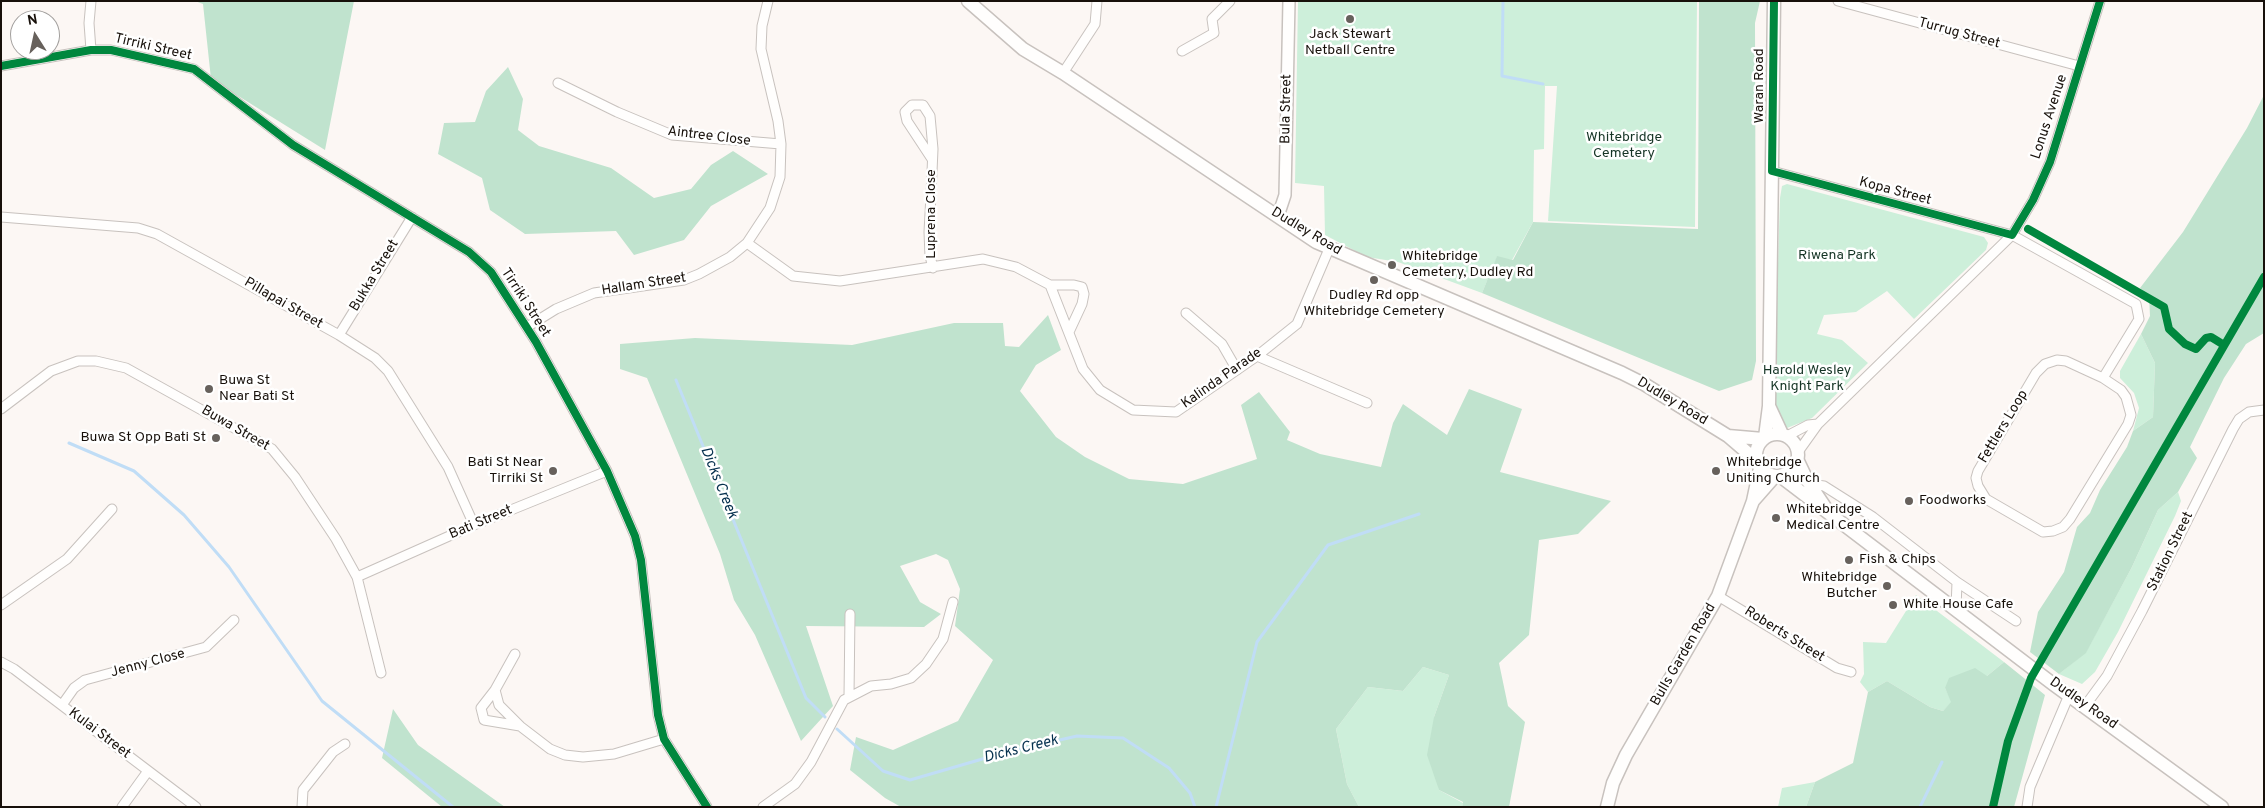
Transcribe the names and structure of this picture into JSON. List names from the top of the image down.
{
  "streets": {
    "main road": ["Waran Road", "Dudley Road", "Bulls Garden Road"],
    "street": [
      "Turrug Street",
      "Tirriki Street",
      "Bula Street",
      "Lonus Avenue",
      "Aintree Close",
      "Kopa Street",
      "Luprena Close",
      "Bukka Street",
      "Hallam Street",
      "Pillapai Street",
      "Kalinda Parade",
      "Fettlers Loop",
      "Buwa Street",
      "Bati Street",
      "Station Street",
      "Roberts Street",
      "Jenny Close",
      "Kulai Street"
    ]
  },
  "crossings": [
    ["Turrug Street", "Lonus Avenue"],
    ["Tirriki Street", "Bukka Street"],
    ["Tirriki Street", "Hallam Street"],
    ["Tirriki Street", "Bati Street"],
    ["Waran Road", "Lonus Avenue"],
    ["Waran Road", "Kopa Street"],
    ["Waran Road", "Dudley Road"],
    ["Waran Road", "Bulls Garden Road"],
    ["Bula Street", "Dudley Road"],
    ["Lonus Avenue", "Kopa Street"],
    ["Lonus Avenue", "Dudley Road"],
    ["Lonus Avenue", "Bulls Garden Road"],
    ["Aintree Close", "Hallam Street"],
    ["Kopa Street", "Fettlers Loop"],
    ["Dudley Road", "Kalinda Parade"],
    ["Dudley Road", "Station Street"],
    ["Dudley Road", "Bulls Garden Road"],
    ["Bukka Street", "Pillapai Street"],
    ["Pillapai Street", "Bati Street"],
    ["Buwa Street", "Bati Street"],
    ["Roberts Street", "Bulls Garden Road"],
    ["Jenny Close", "Kulai Street"]
  ],
  "water": ["Dicks Creek"],
  "parks": ["Whitebridge Cemetery", "Riwena Park", "Harold Wesley Knight Park"],
  "places": [
    "Jack Stewart Netball Centre",
    "Whitebridge Cemetery, Dudley Rd",
    "Dudley Rd opp Whitebridge Cemetery",
    "Buwa St Near Bati St",
    "Buwa St Opp Bati St",
    "Bati St Near Tirriki St",
    "Whitebridge Uniting Church",
    "Foodworks",
    "Whitebridge Medical Centre",
    "Fish & Chips",
    "Whitebridge Butcher",
    "White House Cafe"
  ],
  "north": "top"
}
